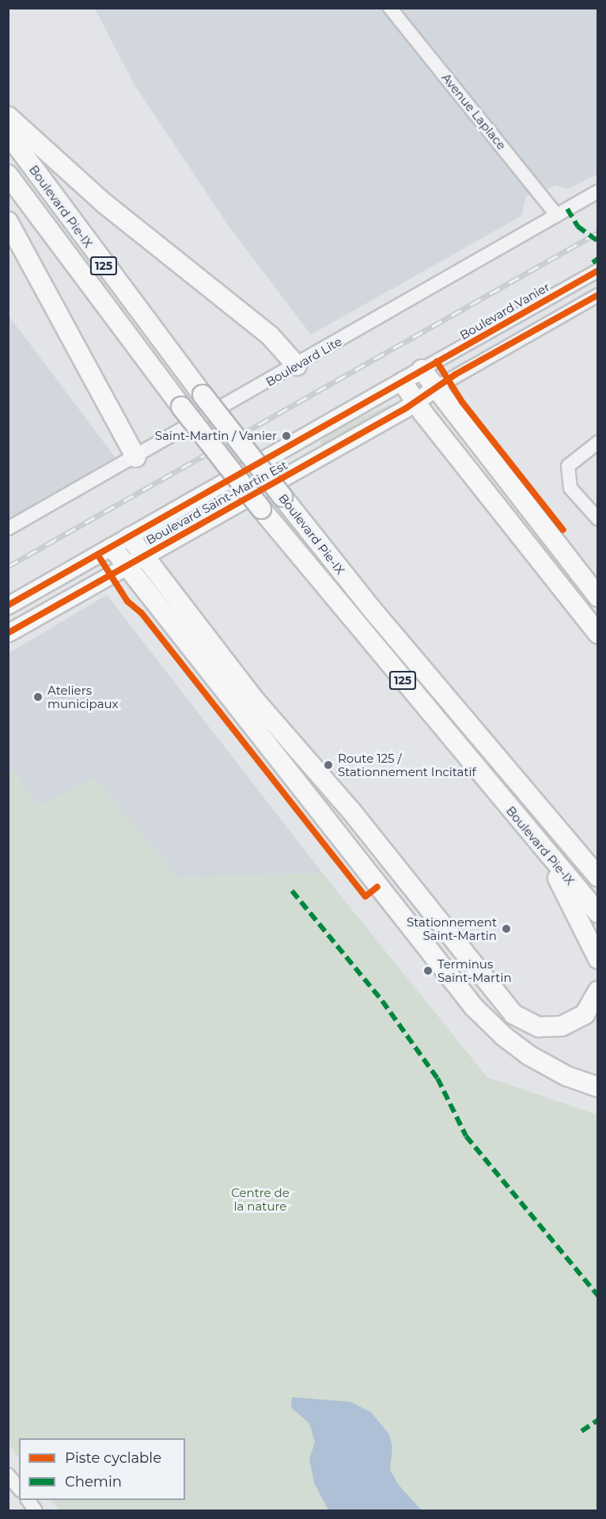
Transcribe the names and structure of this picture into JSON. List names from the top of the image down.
{
  "streets": {
    "highway": ["Boulevard Pie-IX", "125"],
    "main road": ["Boulevard Saint-Martin Est"],
    "street": ["Avenue Laplace", "Boulevard Vanier", "Boulevard Lite"]
  },
  "crossings": [
    ["Avenue Laplace", "Boulevard Lite"],
    ["Boulevard Vanier", "Boulevard Saint-Martin Est"]
  ],
  "parks": ["Centre de la nature"],
  "places": [
    "Saint-Martin / Vanier",
    "Ateliers municipaux",
    "Route 125 / Stationnement Incitatif",
    "Stationnement Saint-Martin",
    "Terminus Saint-Martin"
  ],
  "legend": ["Piste cyclable", "Chemin"]
}
